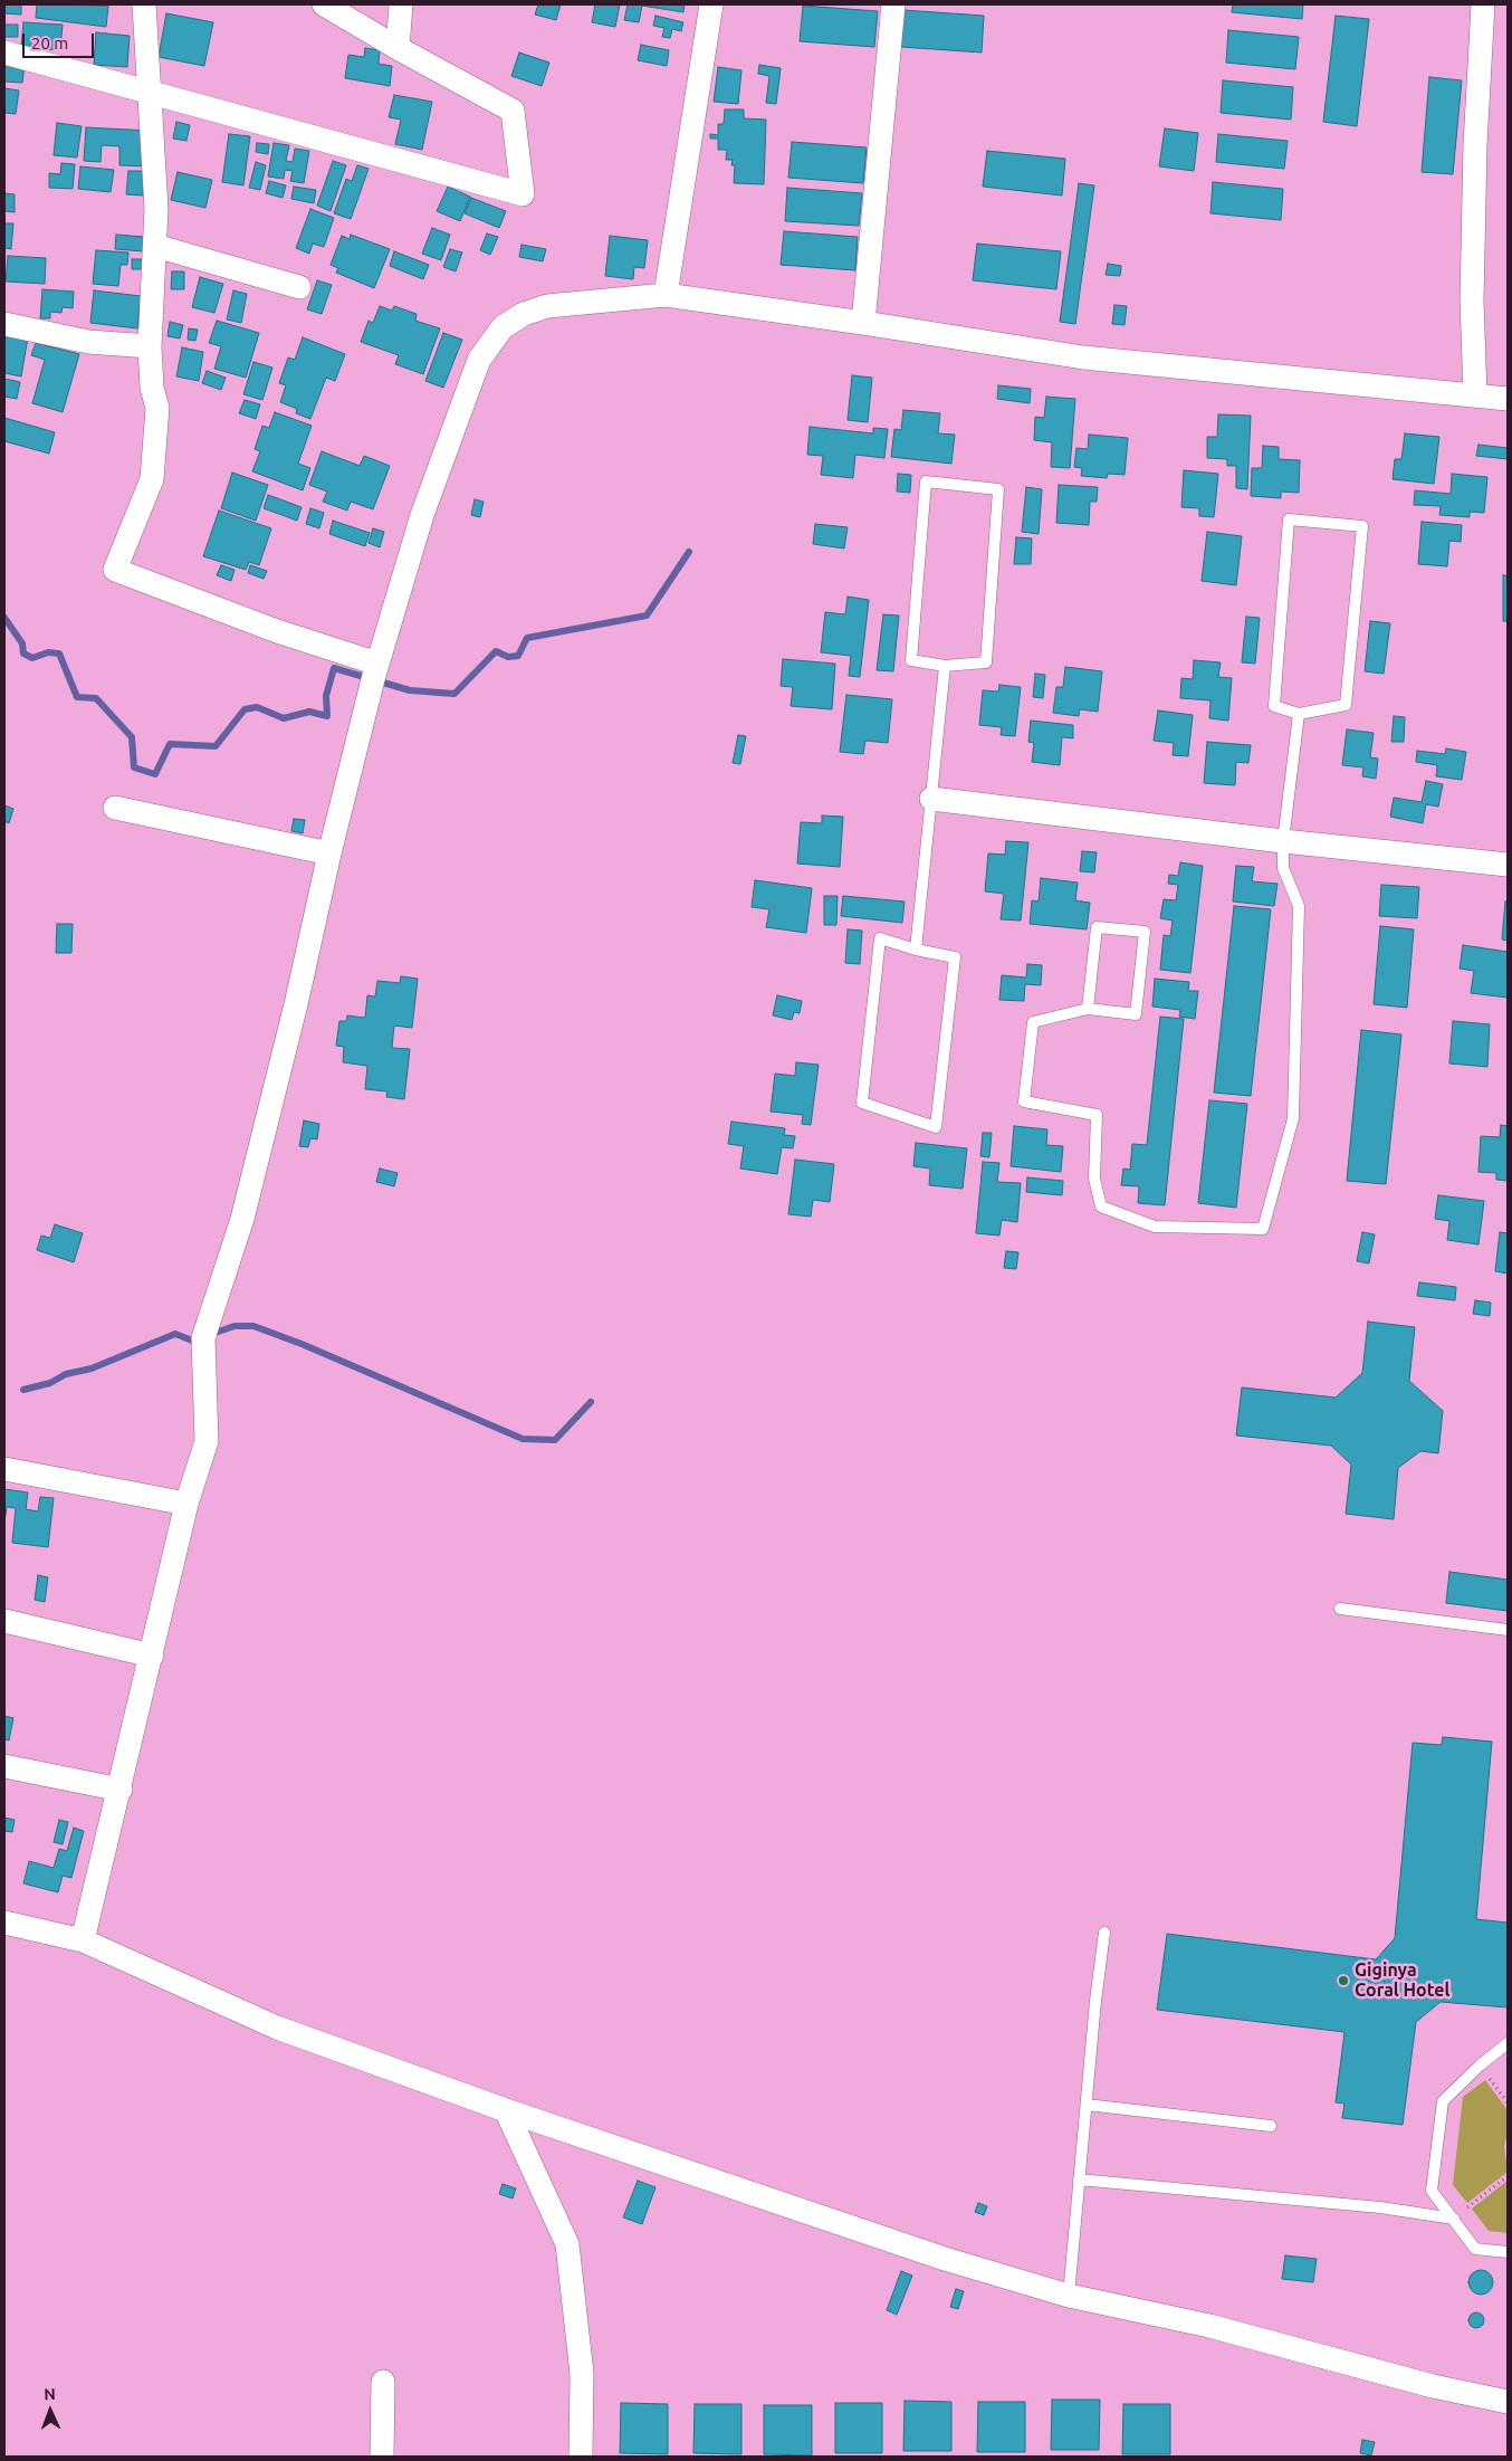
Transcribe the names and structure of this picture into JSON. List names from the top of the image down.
{
  "places": ["Giginya Coral Hotel"],
  "scale_bar": "20 m",
  "north": "top"
}
